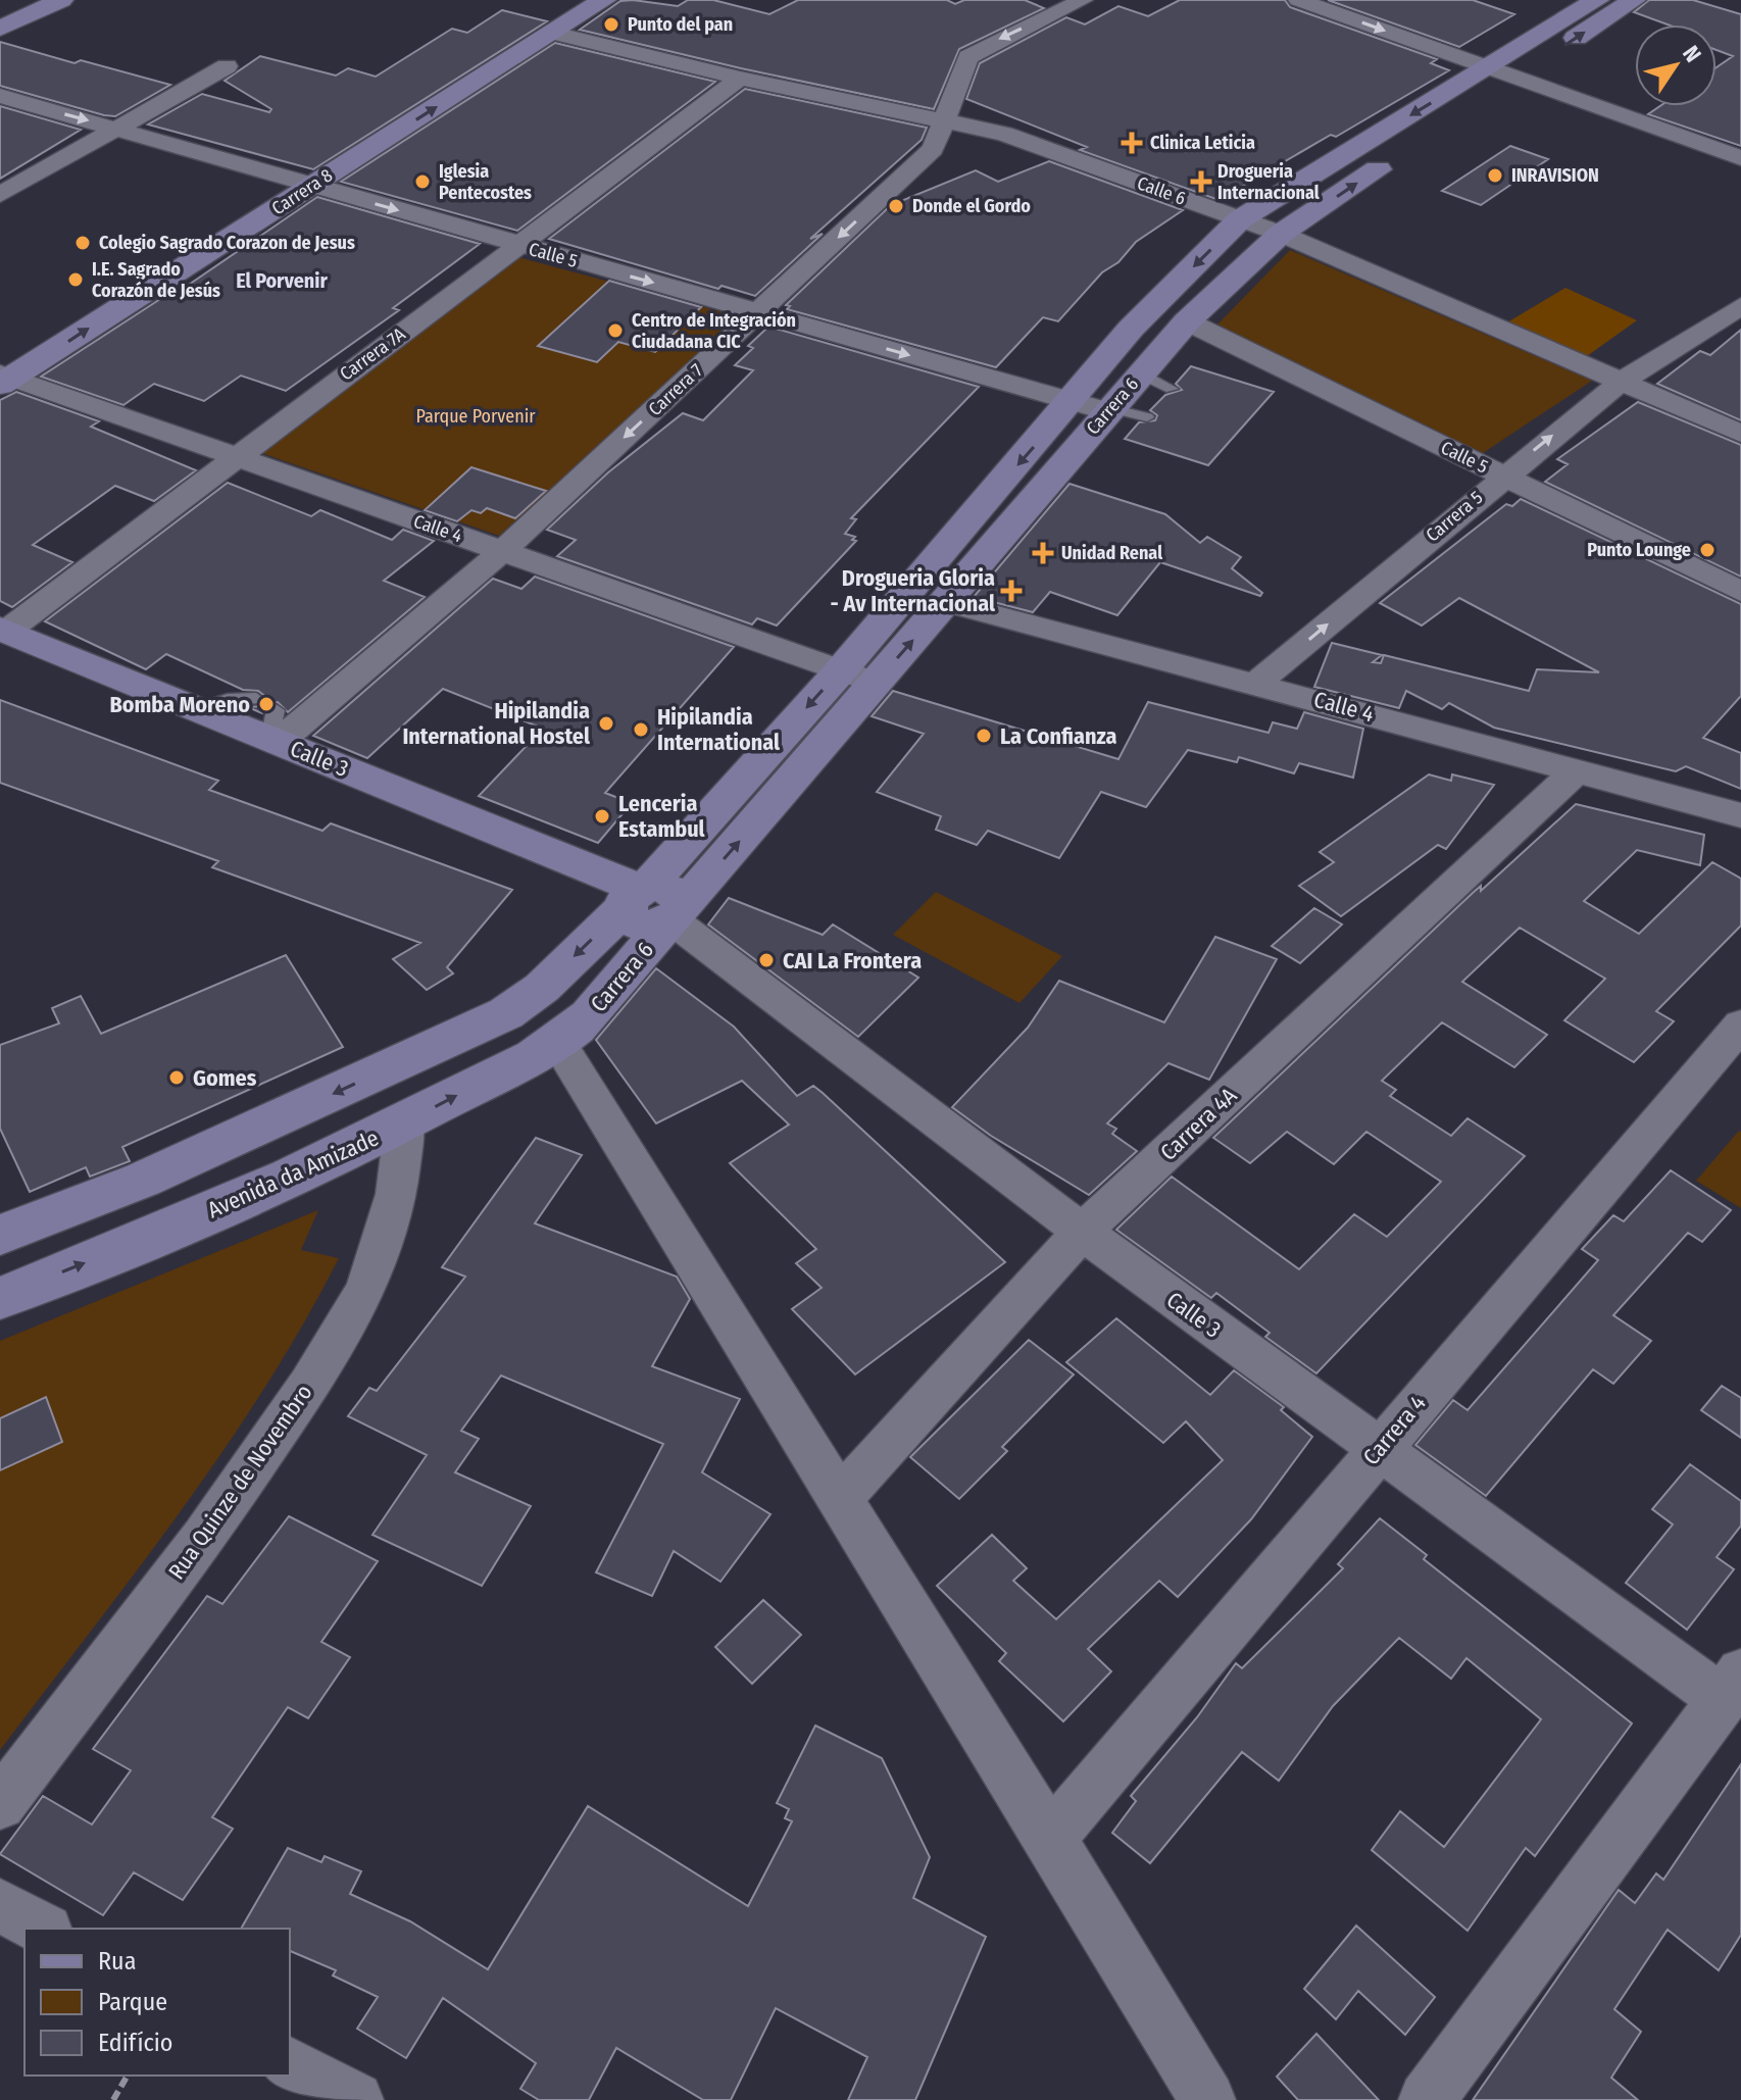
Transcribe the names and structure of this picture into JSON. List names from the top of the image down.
{
  "streets": {
    "main road": [
      "Carrera 8",
      "Carrera 6",
      "Calle 3",
      "Avenida da Amizade"
    ],
    "street": [
      "Calle 6",
      "Calle 5",
      "Carrera 7A",
      "Carrera 7",
      "Carrera 5",
      "Calle 4",
      "Carrera 4A",
      "Carrera 4",
      "Rua Quinze de Novembro"
    ]
  },
  "crossings": [
    ["Calle 6", "Carrera 8"],
    ["Calle 6", "Carrera 7A"],
    ["Calle 6", "Carrera 7"],
    ["Calle 6", "Carrera 6"],
    ["Calle 6", "Carrera 5"],
    ["Carrera 8", "Calle 5"],
    ["Carrera 8", "Calle 4"],
    ["Calle 5", "Carrera 7A"],
    ["Calle 5", "Carrera 7"],
    ["Calle 5", "Carrera 6"],
    ["Calle 5", "Carrera 5"],
    ["Carrera 7A", "Calle 4"],
    ["Carrera 7A", "Calle 3"],
    ["Carrera 7", "Calle 4"],
    ["Carrera 7", "Calle 3"],
    ["Carrera 6", "Calle 4"],
    ["Carrera 6", "Calle 3"],
    ["Carrera 6", "Avenida da Amizade"],
    ["Carrera 5", "Calle 4"],
    ["Calle 4", "Carrera 4A"],
    ["Calle 3", "Carrera 4A"],
    ["Calle 3", "Carrera 4"],
    ["Avenida da Amizade", "Rua Quinze de Novembro"]
  ],
  "one_way": [
    "Carrera 8",
    "Calle 5",
    "Carrera 7",
    "Carrera 5",
    "Avenida da Amizade"
  ],
  "districts": ["El Porvenir"],
  "parks": ["Parque Porvenir"],
  "places": {
    "other": [
      "Punto del pan",
      "INRAVISION",
      "Iglesia Pentecostes",
      "Donde el Gordo",
      "Colegio Sagrado Corazon de Jesus",
      "I.E. Sagrado Corazón de Jesús",
      "Centro de Integración Ciudadana CIC",
      "Punto Lounge",
      "Bomba Moreno",
      "Hipilandia International Hostel",
      "Hipilandia International",
      "La Confianza",
      "Lenceria Estambul",
      "CAI La Frontera",
      "Gomes"
    ],
    "health": [
      "Clinica Leticia",
      "Drogueria Internacional",
      "Unidad Renal",
      "Drogueria Gloria - Av Internacional"
    ]
  },
  "legend": ["Rua", "Parque", "Edifício"],
  "north": "top right"
}
